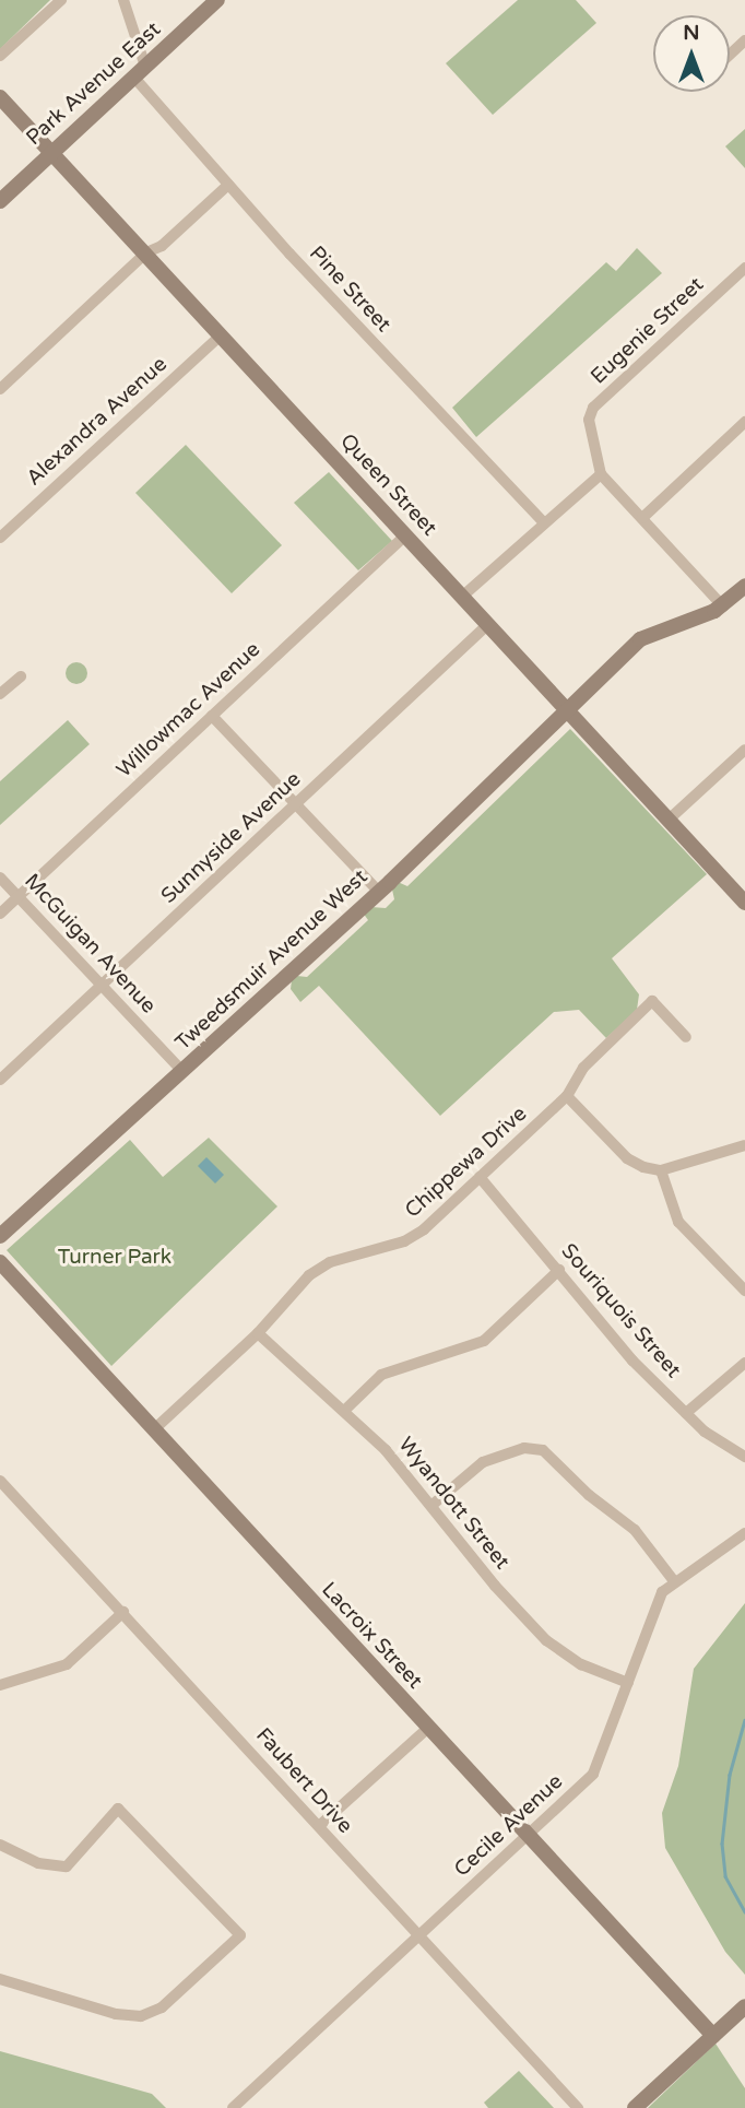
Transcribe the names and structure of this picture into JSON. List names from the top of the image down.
{
  "streets": {
    "street": [
      "Park Avenue East",
      "Pine Street",
      "Eugenie Street",
      "Alexandra Avenue",
      "Queen Street",
      "Willowmac Avenue",
      "Sunnyside Avenue",
      "McGuigan Avenue",
      "Tweedsmuir Avenue West",
      "Chippewa Drive",
      "Souriquois Street",
      "Wyandott Street",
      "Lacroix Street",
      "Faubert Drive",
      "Cecile Avenue"
    ]
  },
  "crossings": [
    ["Park Avenue East", "Pine Street"],
    ["Park Avenue East", "Queen Street"],
    ["Alexandra Avenue", "Queen Street"],
    ["Queen Street", "Willowmac Avenue"],
    ["Queen Street", "Sunnyside Avenue"],
    ["Queen Street", "Tweedsmuir Avenue West"],
    ["Willowmac Avenue", "McGuigan Avenue"],
    ["Sunnyside Avenue", "McGuigan Avenue"],
    ["McGuigan Avenue", "Tweedsmuir Avenue West"],
    ["Chippewa Drive", "Souriquois Street"],
    ["Chippewa Drive", "Wyandott Street"],
    ["Chippewa Drive", "Lacroix Street"],
    ["Wyandott Street", "Cecile Avenue"],
    ["Lacroix Street", "Cecile Avenue"],
    ["Faubert Drive", "Cecile Avenue"]
  ],
  "parks": ["Turner Park"],
  "north": "top"
}
